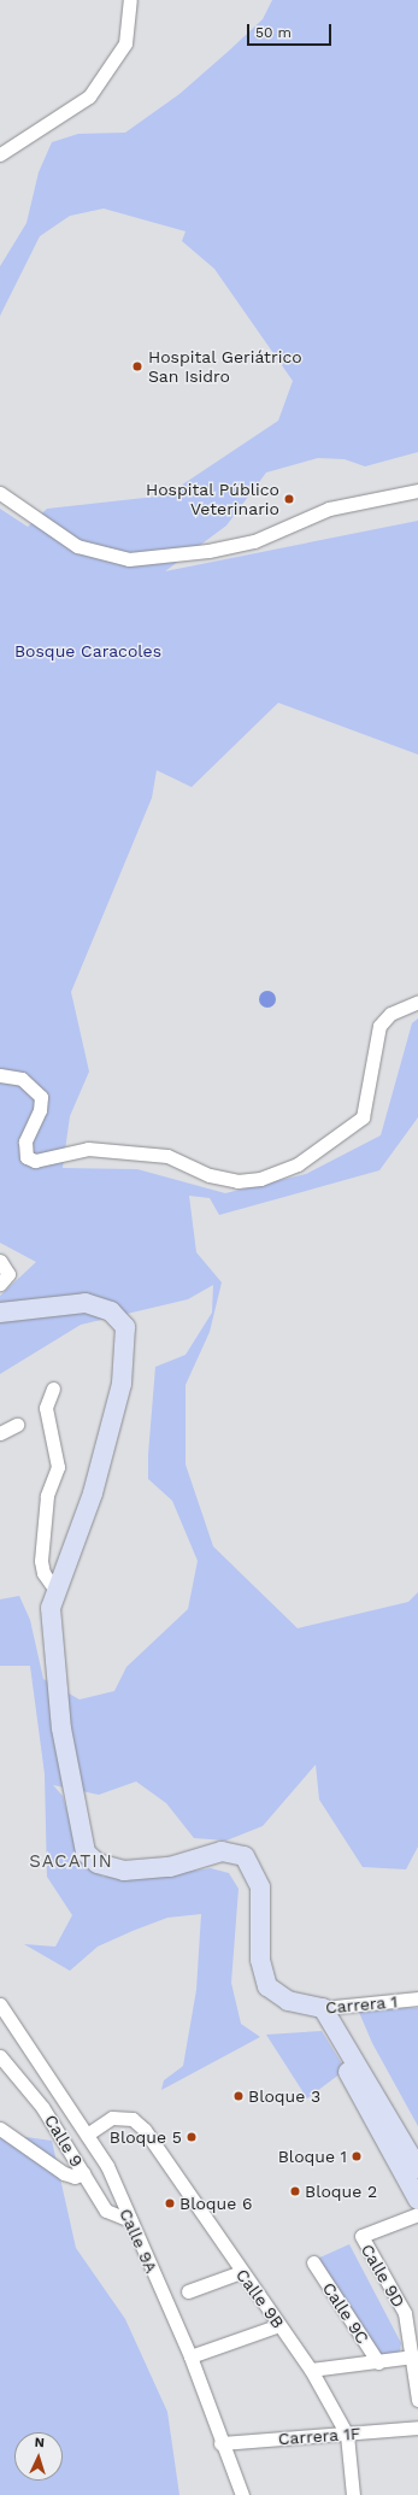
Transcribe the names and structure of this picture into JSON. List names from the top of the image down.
{
  "streets": {
    "main road": ["Carrera 1"],
    "street": [
      "Calle 9",
      "Calle 9A",
      "Calle 9D",
      "Calle 9B",
      "Calle 9C",
      "Carrera 1F"
    ]
  },
  "crossings": [
    ["Calle 9", "Calle 9A"],
    ["Calle 9A", "Calle 9B"],
    ["Calle 9A", "Carrera 1F"],
    ["Calle 9B", "Carrera 1F"]
  ],
  "districts": ["SACATIN"],
  "parks": ["Bosque Caracoles"],
  "places": [
    "Hospital Geriátrico San Isidro",
    "Hospital Público Veterinario",
    "Bloque 3",
    "Bloque 5",
    "Bloque 1",
    "Bloque 2",
    "Bloque 6"
  ],
  "scale_bar": "50 m",
  "north": "top"
}
